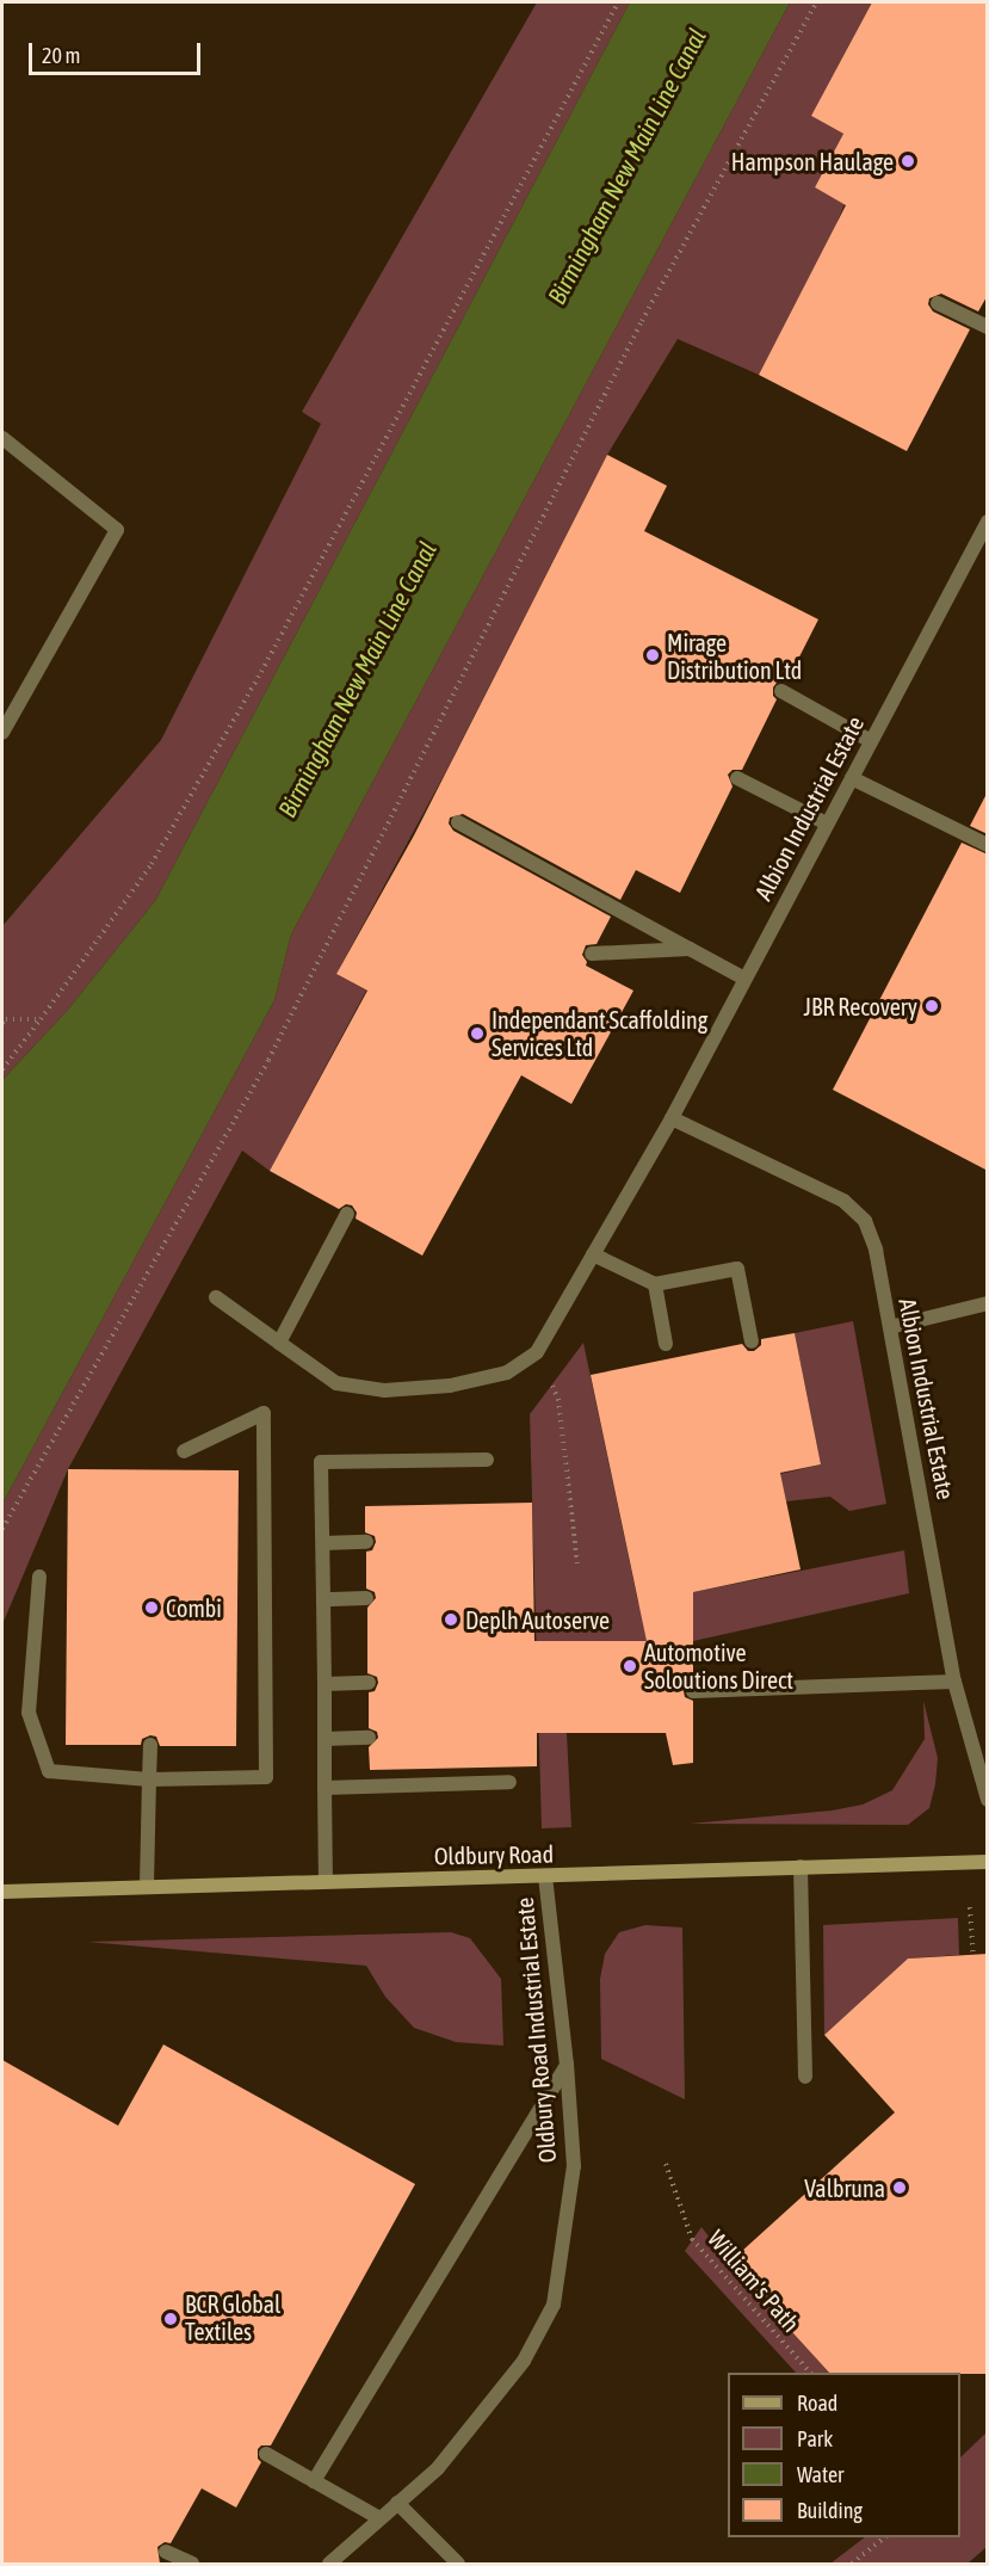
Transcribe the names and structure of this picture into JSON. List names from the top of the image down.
{
  "streets": {
    "main road": ["Oldbury Road"],
    "street": ["Albion Industrial Estate", "Oldbury Road Industrial Estate"],
    "path": ["William's Path"]
  },
  "crossings": [
    ["Oldbury Road", "Oldbury Road Industrial Estate"]
  ],
  "water": ["Birmingham New Main Line Canal"],
  "places": [
    "Hampson Haulage",
    "Mirage Distribution Ltd",
    "JBR Recovery",
    "Independant Scaffolding Services Ltd",
    "Combi",
    "Deplh Autoserve",
    "Automotive Soloutions Direct",
    "Valbruna",
    "BCR Global Textiles"
  ],
  "legend": [
    "Road",
    "Park",
    "Water",
    "Building"
  ],
  "scale_bar": "20 m"
}
